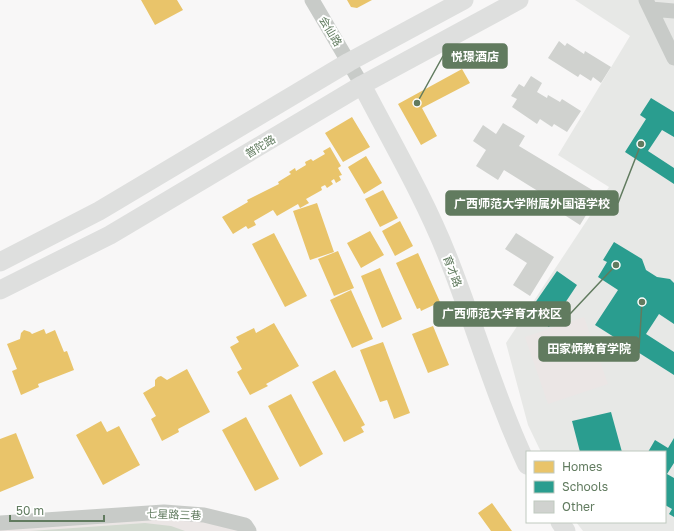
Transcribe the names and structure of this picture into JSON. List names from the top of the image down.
{
  "streets": {
    "main road": ["普陀路", "育才路"],
    "street": ["会仙路", "七星路三巷"]
  },
  "crossings": [
    ["会仙路", "普陀路"],
    ["会仙路", "育才路"],
    ["普陀路", "育才路"]
  ],
  "places": [
    "悦璟酒店",
    "广西师范大学附属外国语学校",
    "广西师范大学育才校区",
    "田家炳教育学院"
  ],
  "legend": ["Homes", "Schools", "Other"],
  "scale_bar": "50 m"
}
